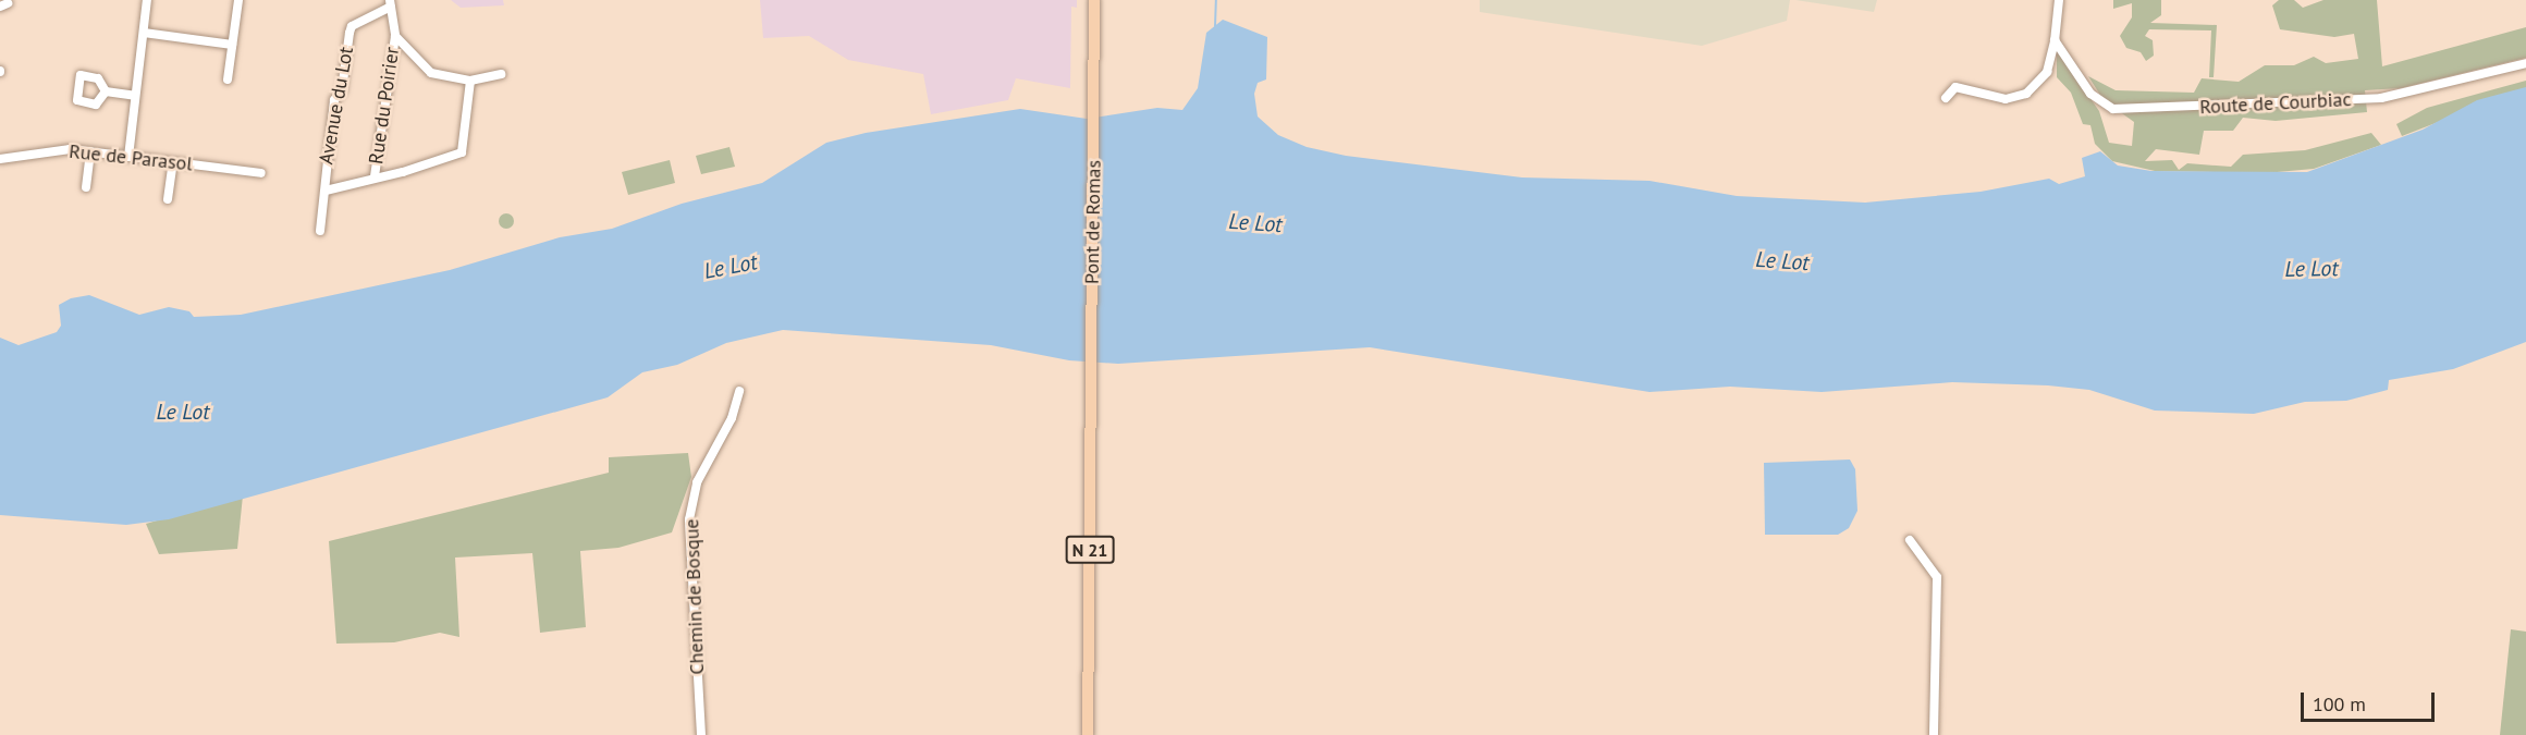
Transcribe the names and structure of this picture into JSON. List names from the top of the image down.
{
  "streets": {
    "main road": ["Pont de Romas", "N 21"],
    "street": [
      "Route de Courbiac",
      "Avenue du Lot",
      "Rue du Poirier",
      "Rue de Parasol",
      "Chemin de Bosque"
    ]
  },
  "crossings": [
    ["Avenue du Lot", "Rue du Poirier"]
  ],
  "water": ["Le Lot"],
  "scale_bar": "100 m"
}
